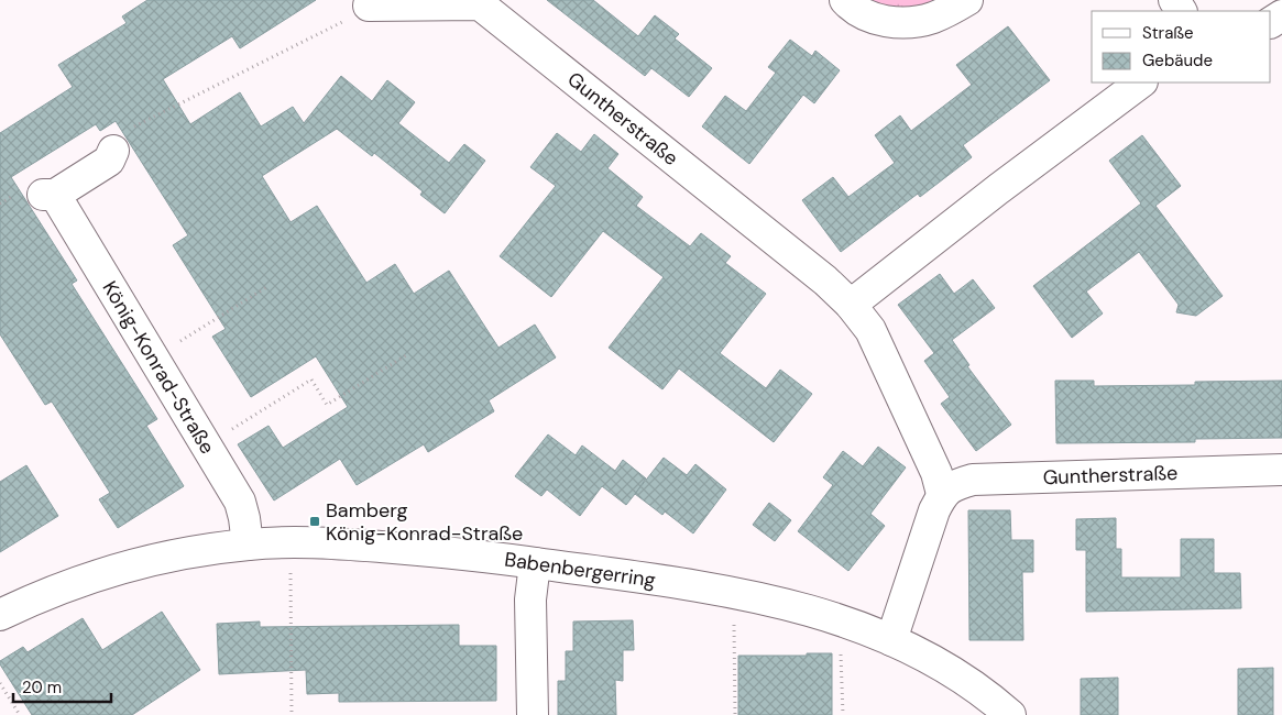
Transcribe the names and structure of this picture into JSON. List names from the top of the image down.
{
  "streets": {
    "street": ["Guntherstraße", "König-Konrad-Straße", "Babenbergerring"]
  },
  "crossings": [
    ["König-Konrad-Straße", "Babenbergerring"]
  ],
  "places": {
    "transit": ["Bamberg König-Konrad-Straße"]
  },
  "legend": ["Straße", "Gebäude"],
  "scale_bar": "20 m"
}
